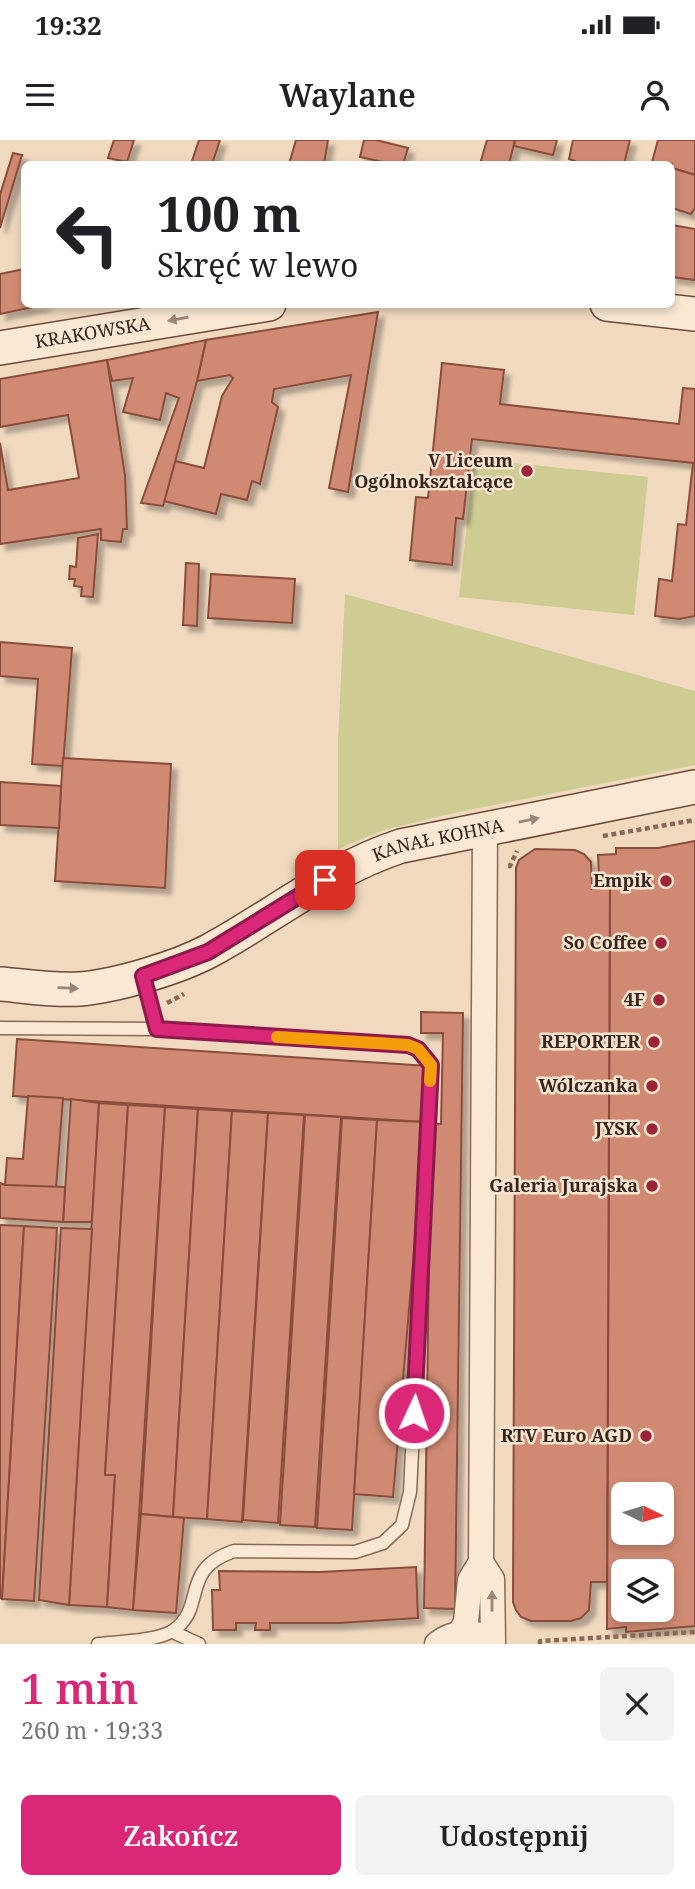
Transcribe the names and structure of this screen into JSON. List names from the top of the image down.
{
  "streets": {
    "street": ["KRAKOWSKA", "KANAŁ KOHNA"]
  },
  "one_way": ["KRAKOWSKA", "KANAŁ KOHNA"],
  "places": [
    "V Liceum Ogólnokształcące",
    "Empik",
    "So Coffee",
    "4F",
    "REPORTER",
    "Wólczanka",
    "JYSK",
    "Galeria Jurajska",
    "RTV Euro AGD"
  ],
  "north": "right",
  "page": {
    "status": "19:32",
    "header": "Waylane",
    "turn": ["100 m", "Skręć w lewo"],
    "heading": ["1 min", "260 m · 19:33"],
    "buttons": ["Zakończ", "Udostępnij"]
  }
}
